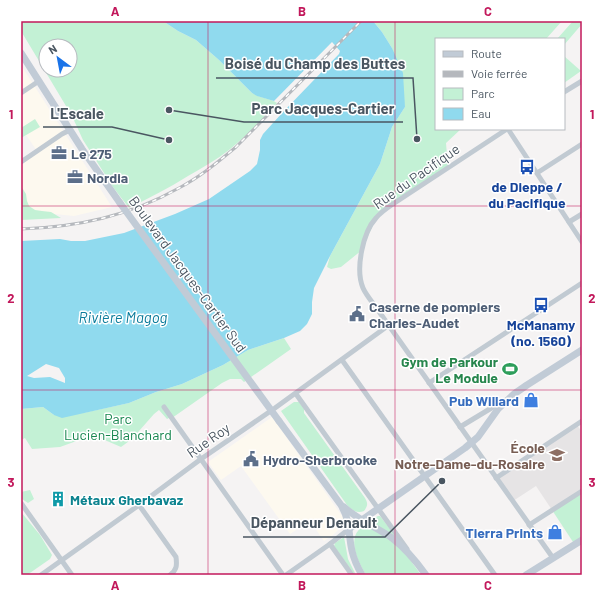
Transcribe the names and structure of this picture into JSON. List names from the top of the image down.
{
  "streets": {
    "main road": ["Boulevard Jacques-Cartier Sud"],
    "street": ["Rue du Pacifique", "Rue Roy"]
  },
  "crossings": [
    ["Rue du Pacifique", "Rue Roy"]
  ],
  "water": ["Rivière Magog"],
  "parks": ["Parc Lucien-Blanchard"],
  "places": {
    "other": [
      "Parc Jacques-Cartier",
      "Boisé du Champ des Buttes",
      "L'Escale",
      "Dépanneur Denault"
    ],
    "office": ["Le 275", "Nordia"],
    "bus stop": ["de Dieppe / du Pacifique", "McManamy (no. 1560)"],
    "public building": ["Caserne de pompiers Charles-Audet", "Hydro-Sherbrooke"],
    "sports": ["Gym de Parkour Le Module"],
    "shop": ["Pub Willard", "Tierra Prints"],
    "school or university": ["École Notre-Dame-du-Rosaire"],
    "building": ["Métaux Gherbavaz"]
  },
  "legend": [
    "Route",
    "Voie ferrée",
    "Parc",
    "Eau"
  ],
  "north": "top left",
  "grid": {
    "columns": ["A", "B", "C"],
    "rows": ["1", "2", "3"]
  }
}
